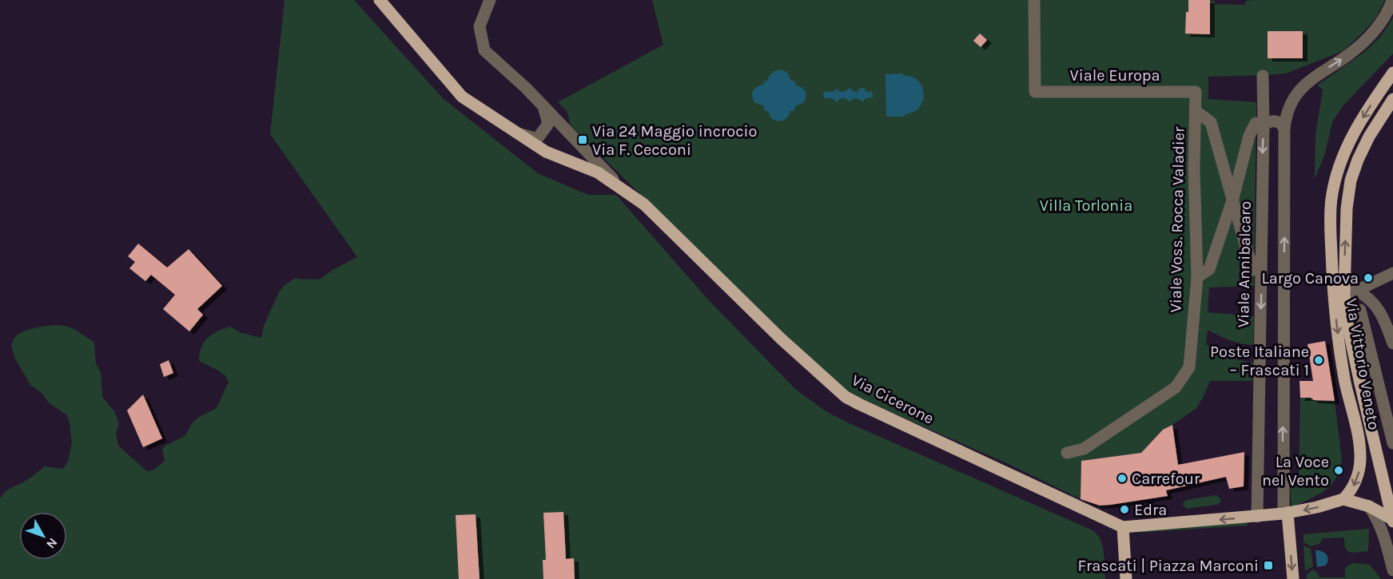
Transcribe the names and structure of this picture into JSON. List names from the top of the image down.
{
  "streets": {
    "main road": ["Via Vittorio Veneto", "Via Cicerone"],
    "street": ["Viale Europa", "Viale Voss. Rocca Valadier", "Viale Annibalcaro"]
  },
  "crossings": [
    ["Viale Europa", "Viale Voss. Rocca Valadier"]
  ],
  "parks": ["Villa Torlonia"],
  "places": {
    "transit": ["Via 24 Maggio incrocio Via F. Cecconi", "Frascati | Piazza Marconi"],
    "other": [
      "Largo Canova",
      "Poste Italiane – Frascati 1",
      "La Voce nel Vento",
      "Carrefour",
      "Edra"
    ]
  },
  "north": "bottom right"
}
